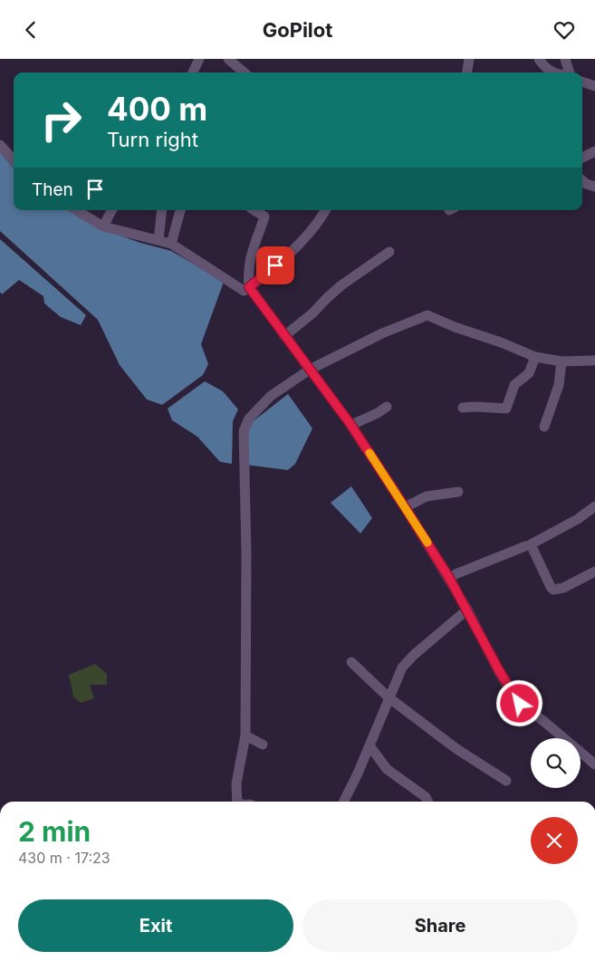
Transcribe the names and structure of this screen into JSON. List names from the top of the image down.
{
  "page": {
    "header": "GoPilot",
    "turn": ["400 m", "Turn right"],
    "then": "Then",
    "heading": ["2 min", "430 m · 17:23"],
    "buttons": ["Exit", "Share"]
  }
}
